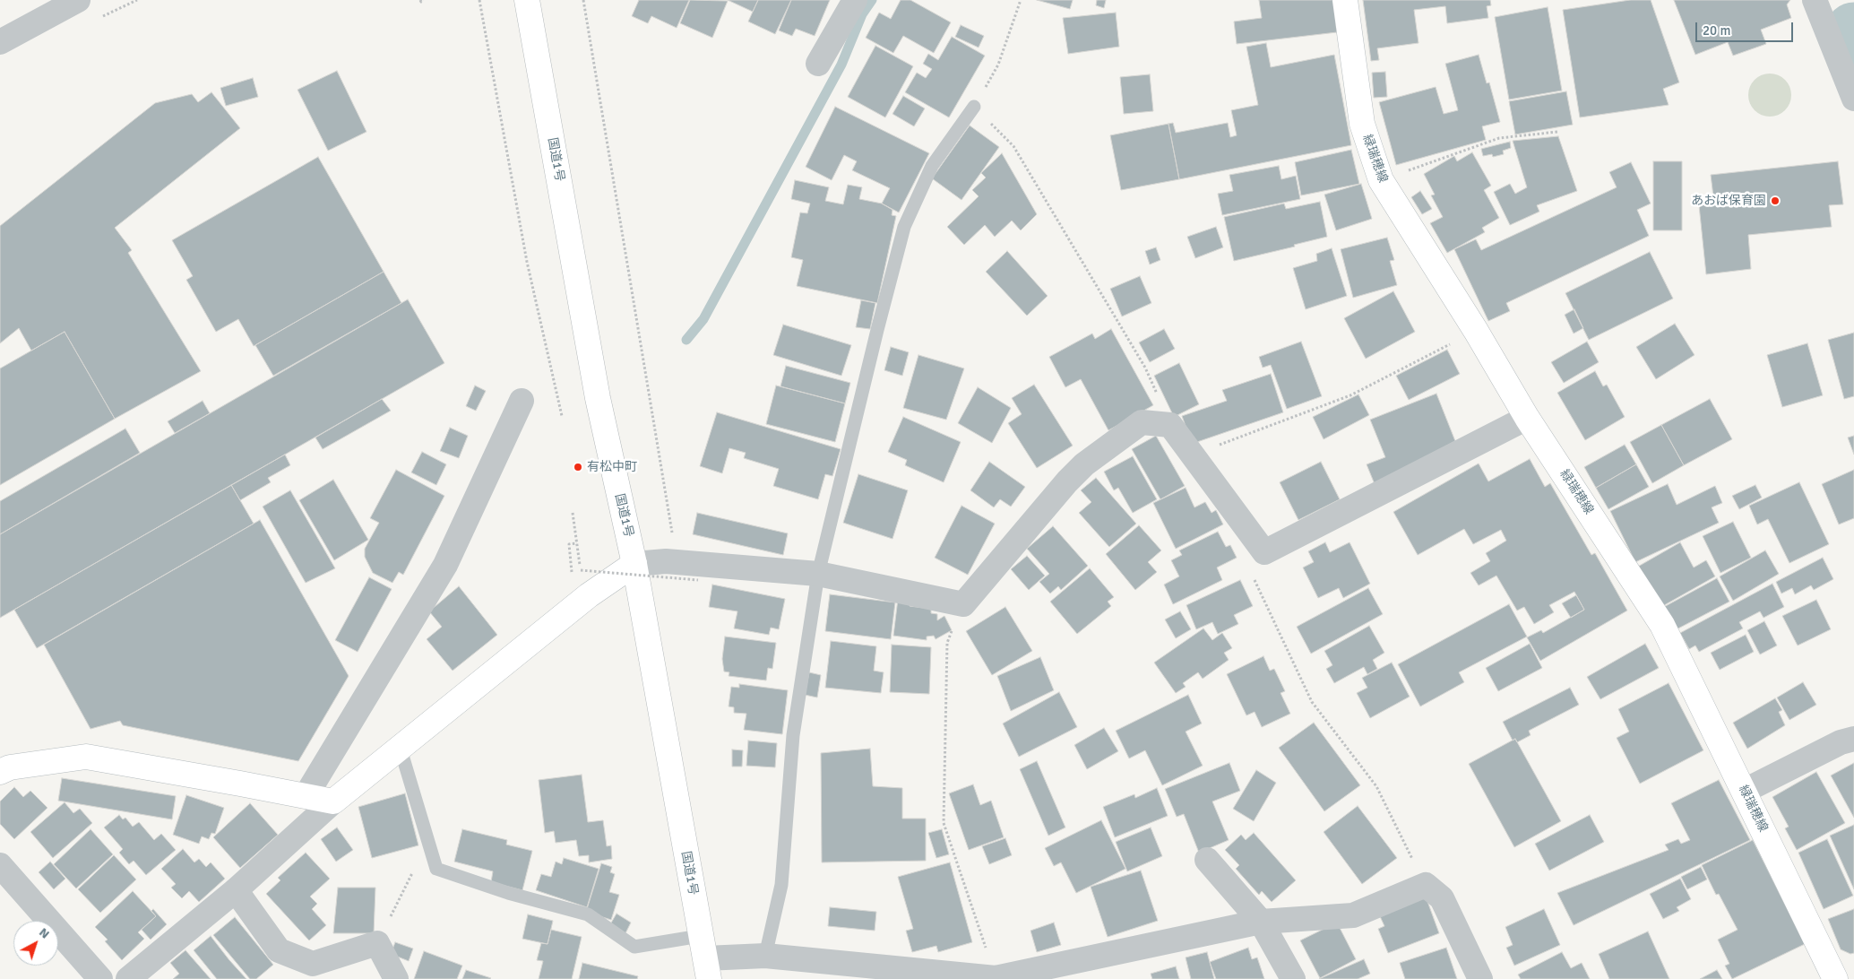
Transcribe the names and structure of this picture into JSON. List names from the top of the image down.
{
  "streets": {
    "main road": ["緑瑞穂線", "国道1号"]
  },
  "places": ["あおば保育園", "有松中町"],
  "scale_bar": "20 m",
  "north": "top right"
}
